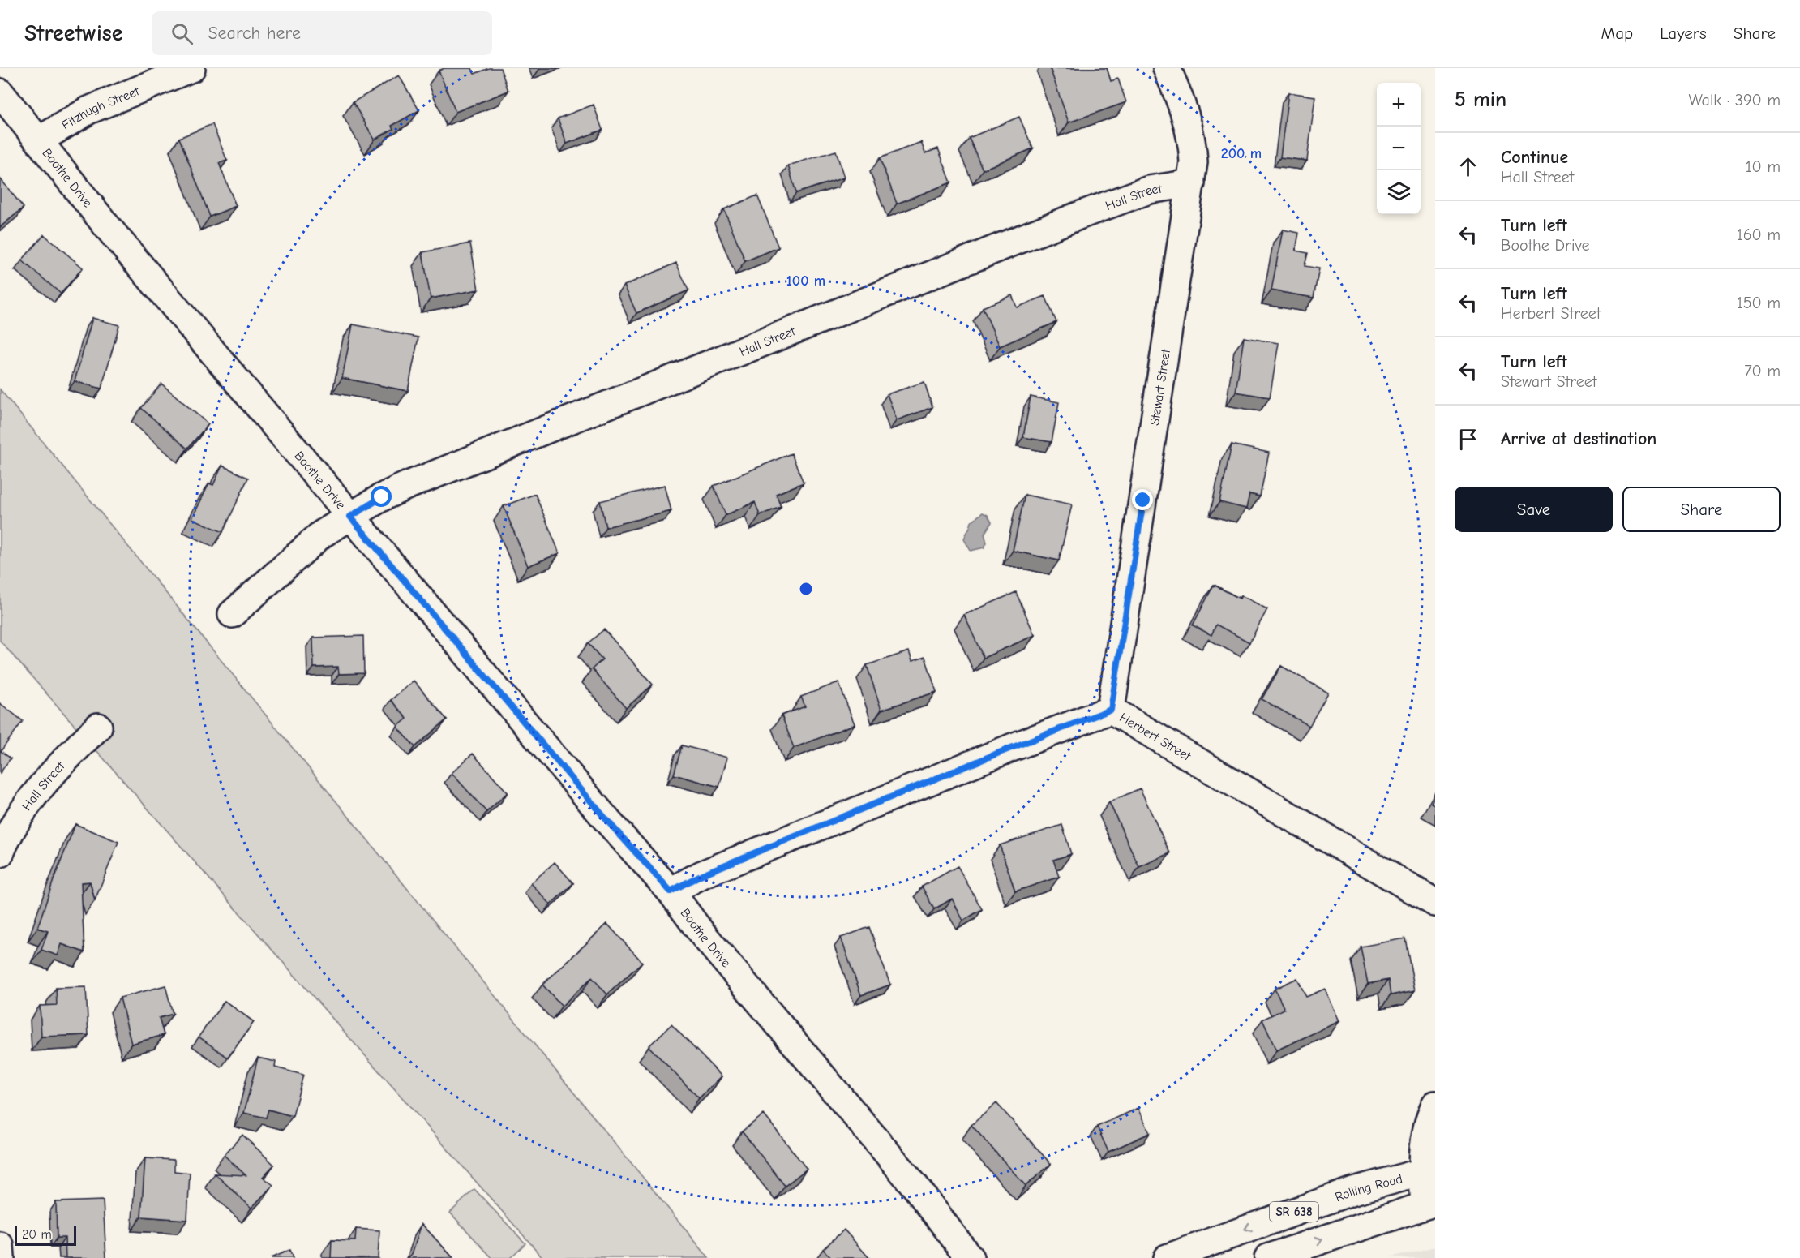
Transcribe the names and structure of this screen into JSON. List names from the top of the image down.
{
  "streets": {
    "street": [
      "Fitzhugh Street",
      "Boothe Drive",
      "Hall Street",
      "Stewart Street",
      "Herbert Street",
      "Rolling Road",
      "SR 638"
    ]
  },
  "crossings": [
    ["Fitzhugh Street", "Boothe Drive"],
    ["Boothe Drive", "Hall Street"],
    ["Boothe Drive", "Herbert Street"],
    ["Hall Street", "Stewart Street"],
    ["Stewart Street", "Herbert Street"]
  ],
  "scale_bar": "20 m",
  "page": {
    "header": "Streetwise",
    "search": "Search here",
    "nav": ["Map", "Layers", "Share"],
    "heading": ["5 min", "Walk · 390 m"],
    "map_buttons": ["+", "−"],
    "list": [
      ["Continue", "Hall Street", "10 m"],
      ["Turn left", "Boothe Drive", "160 m"],
      ["Turn left", "Herbert Street", "150 m"],
      ["Turn left", "Stewart Street", "70 m"],
      "Arrive at destination"
    ],
    "buttons": ["Save", "Share"],
    "scale": "20 m"
  },
  "rings": ["200 m", "100 m"]
}
